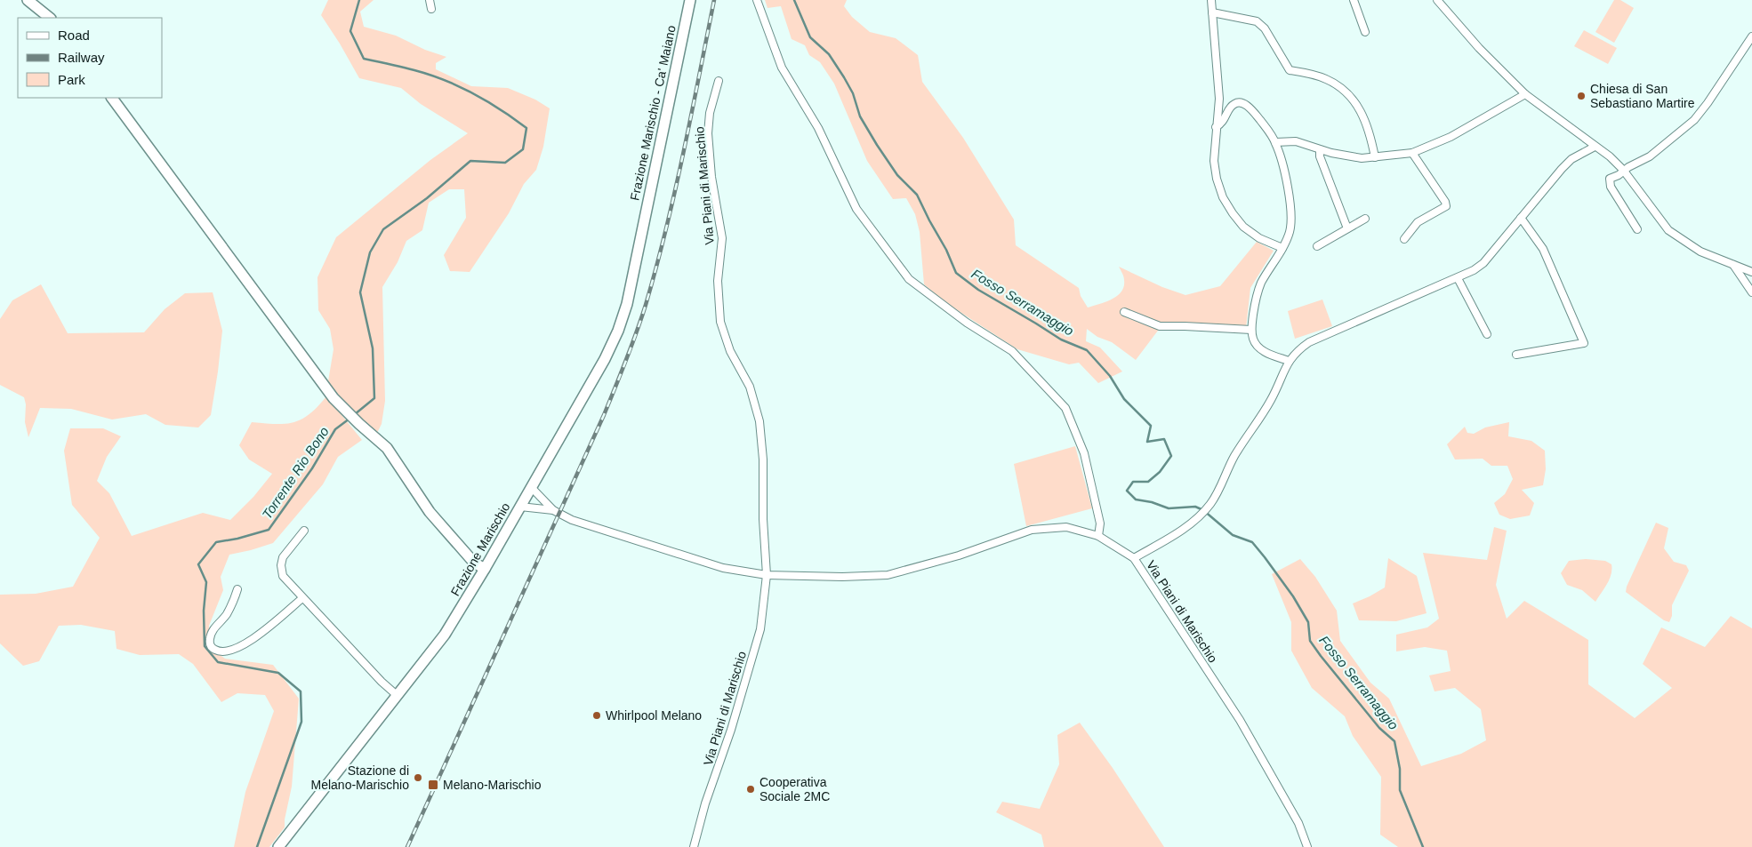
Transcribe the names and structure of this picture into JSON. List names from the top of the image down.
{
  "streets": {
    "main road": ["Frazione Marischio - Ca' Maiano", "Frazione Marischio"],
    "street": ["Via Piani di Marischio"]
  },
  "crossings": [
    ["Frazione Marischio - Ca' Maiano", "Frazione Marischio"]
  ],
  "water": ["Fosso Serramaggio", "Torrente Rio Bono"],
  "places": {
    "other": [
      "Chiesa di San Sebastiano Martire",
      "Whirlpool Melano",
      "Stazione di Melano-Marischio",
      "Cooperativa Sociale 2MC"
    ],
    "transit": ["Melano-Marischio"]
  },
  "legend": ["Road", "Railway", "Park"]
}
